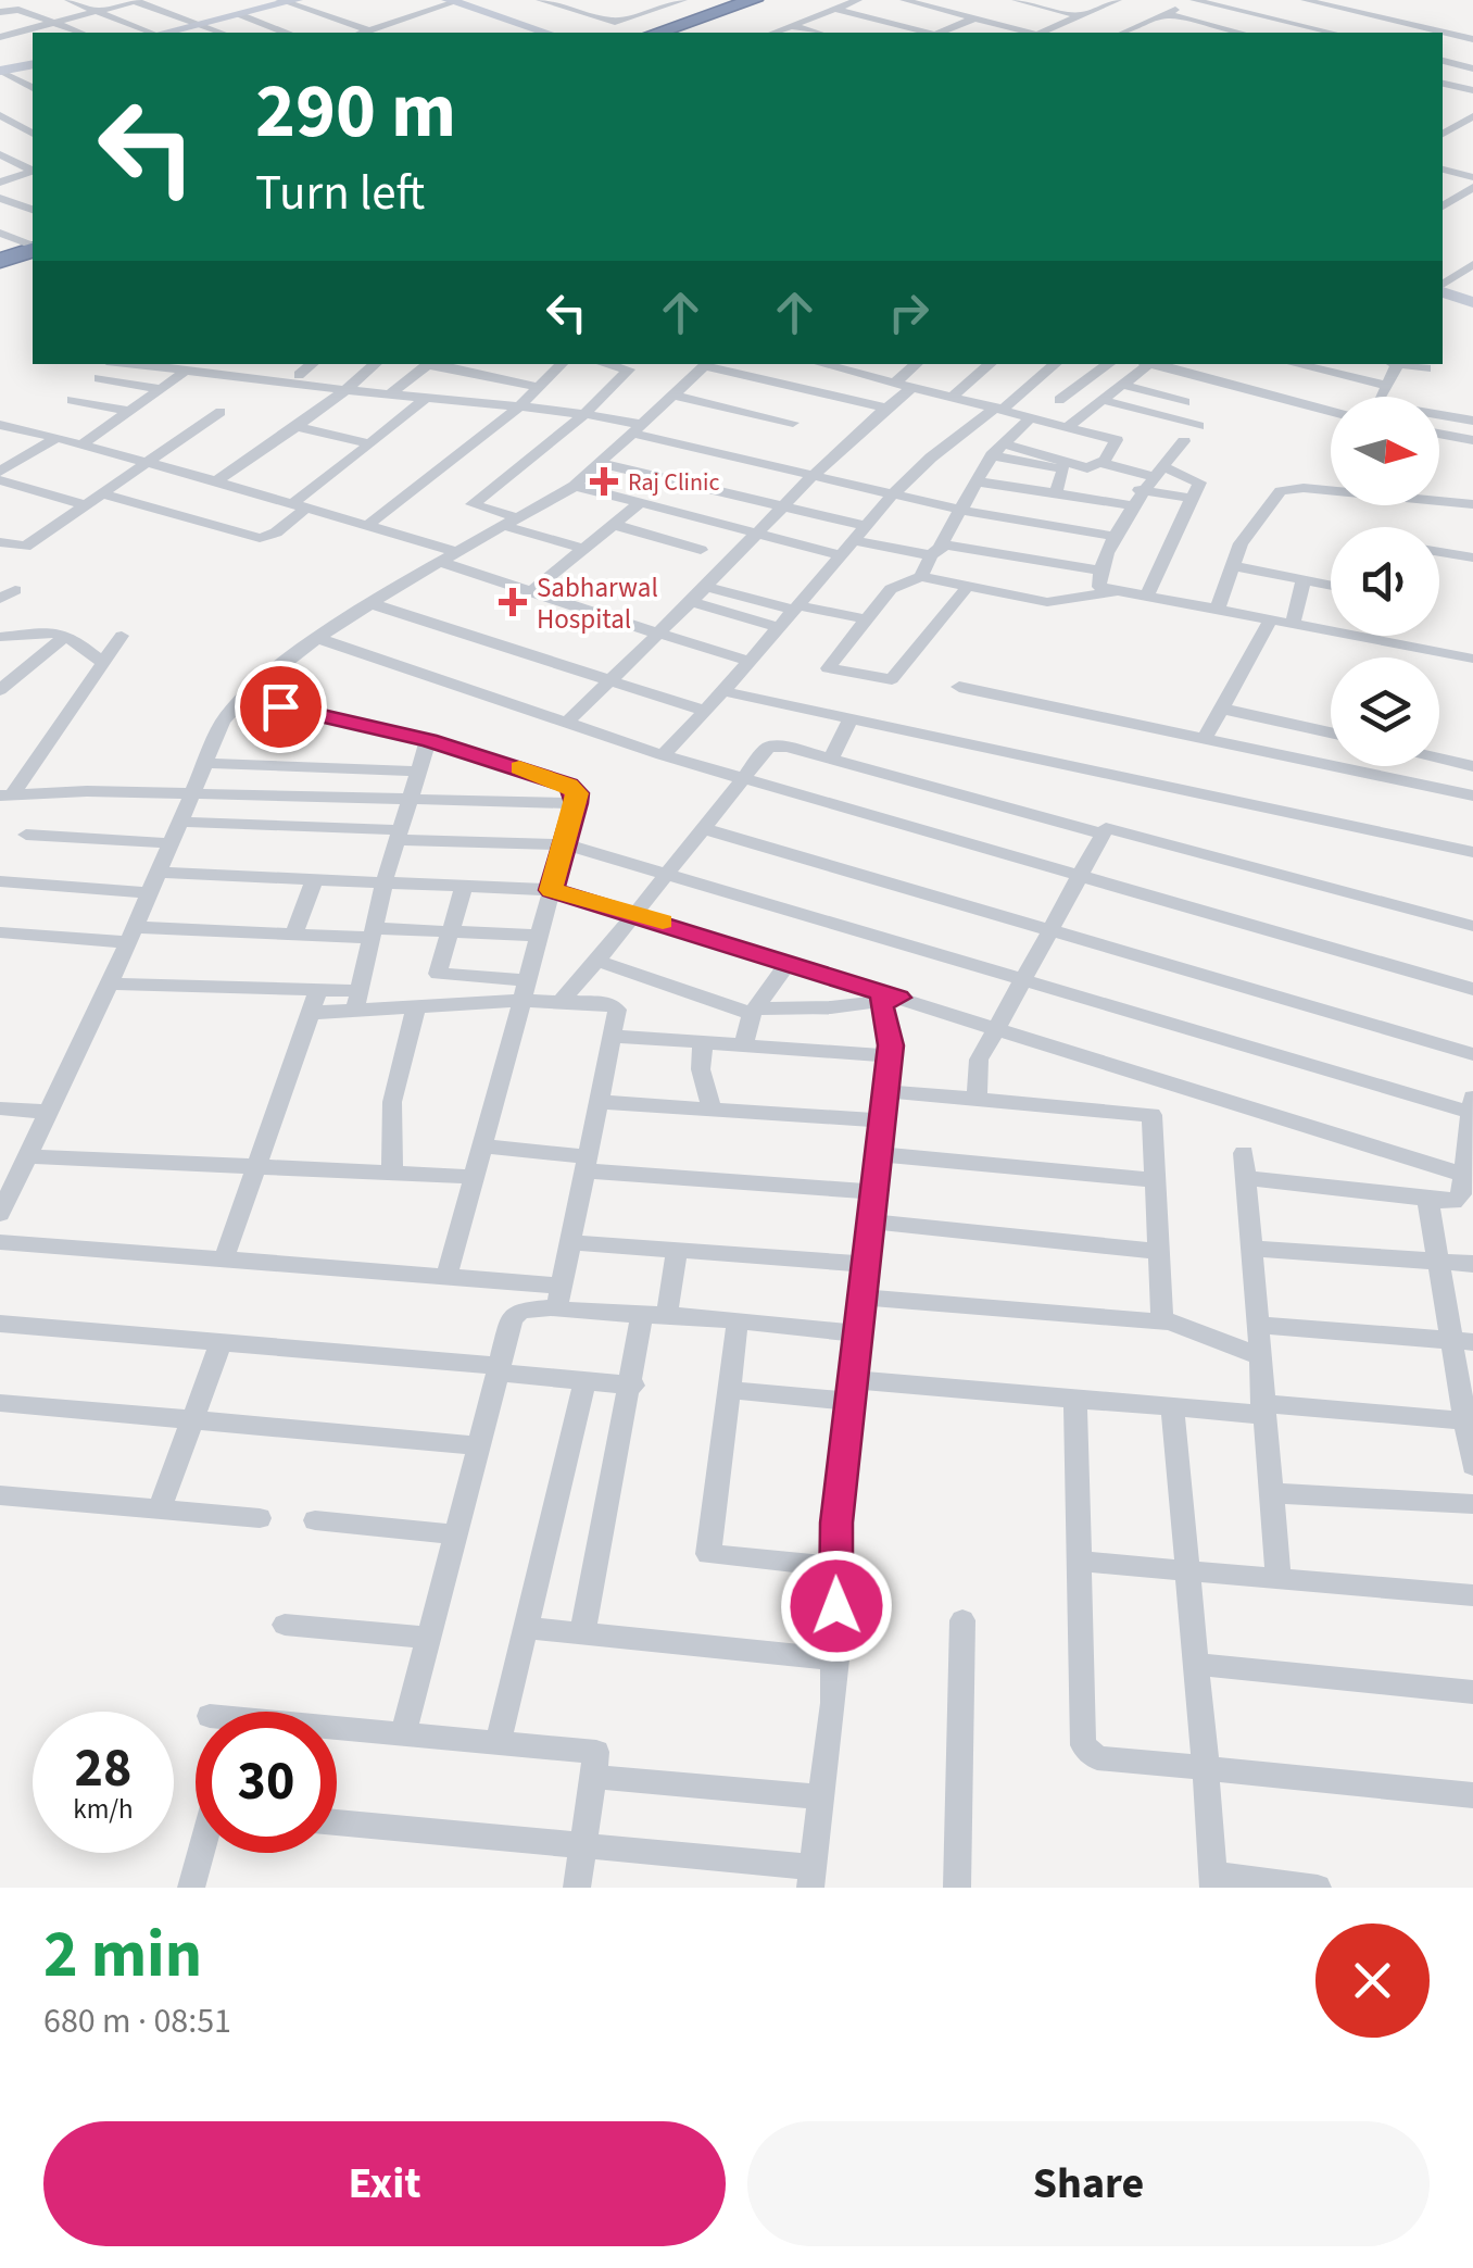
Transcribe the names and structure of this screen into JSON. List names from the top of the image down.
{
  "places": {
    "health": ["Raj Clinic", "Sabharwal Hospital"]
  },
  "north": "right",
  "page": {
    "turn": ["290 m", "Turn left"],
    "speed": "28 km/h",
    "limit": "30",
    "heading": ["2 min", "680 m · 08:51"],
    "buttons": ["Exit", "Share"]
  }
}
